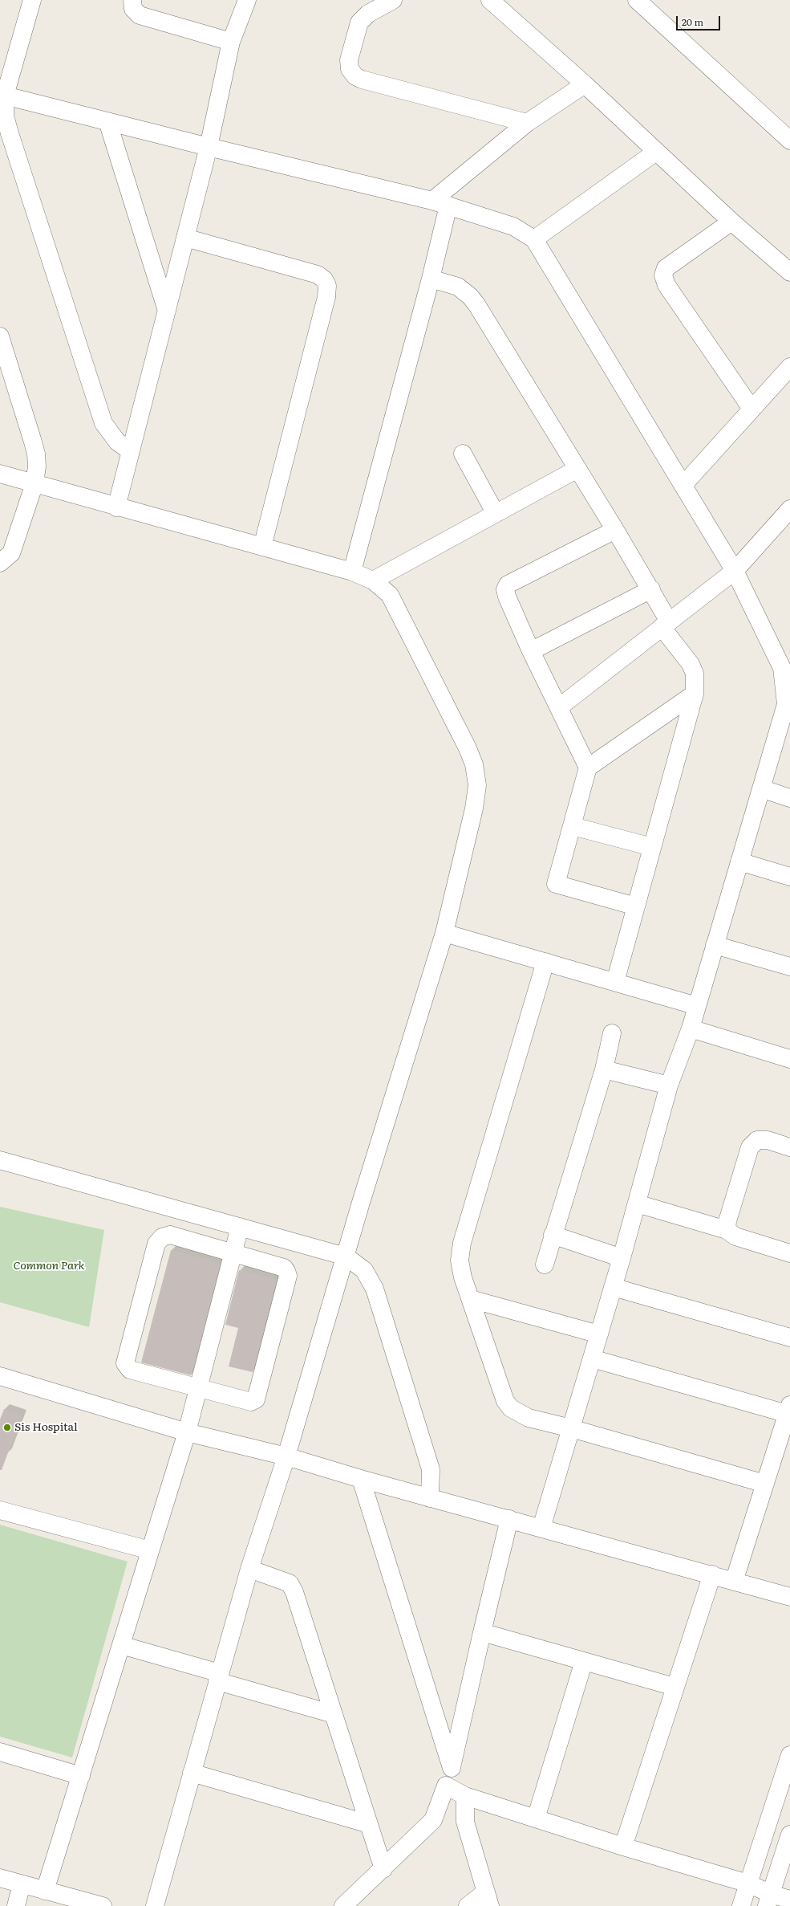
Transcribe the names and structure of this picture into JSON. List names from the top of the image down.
{
  "parks": ["Common Park"],
  "places": ["Sis Hospital"],
  "scale_bar": "20 m"
}
